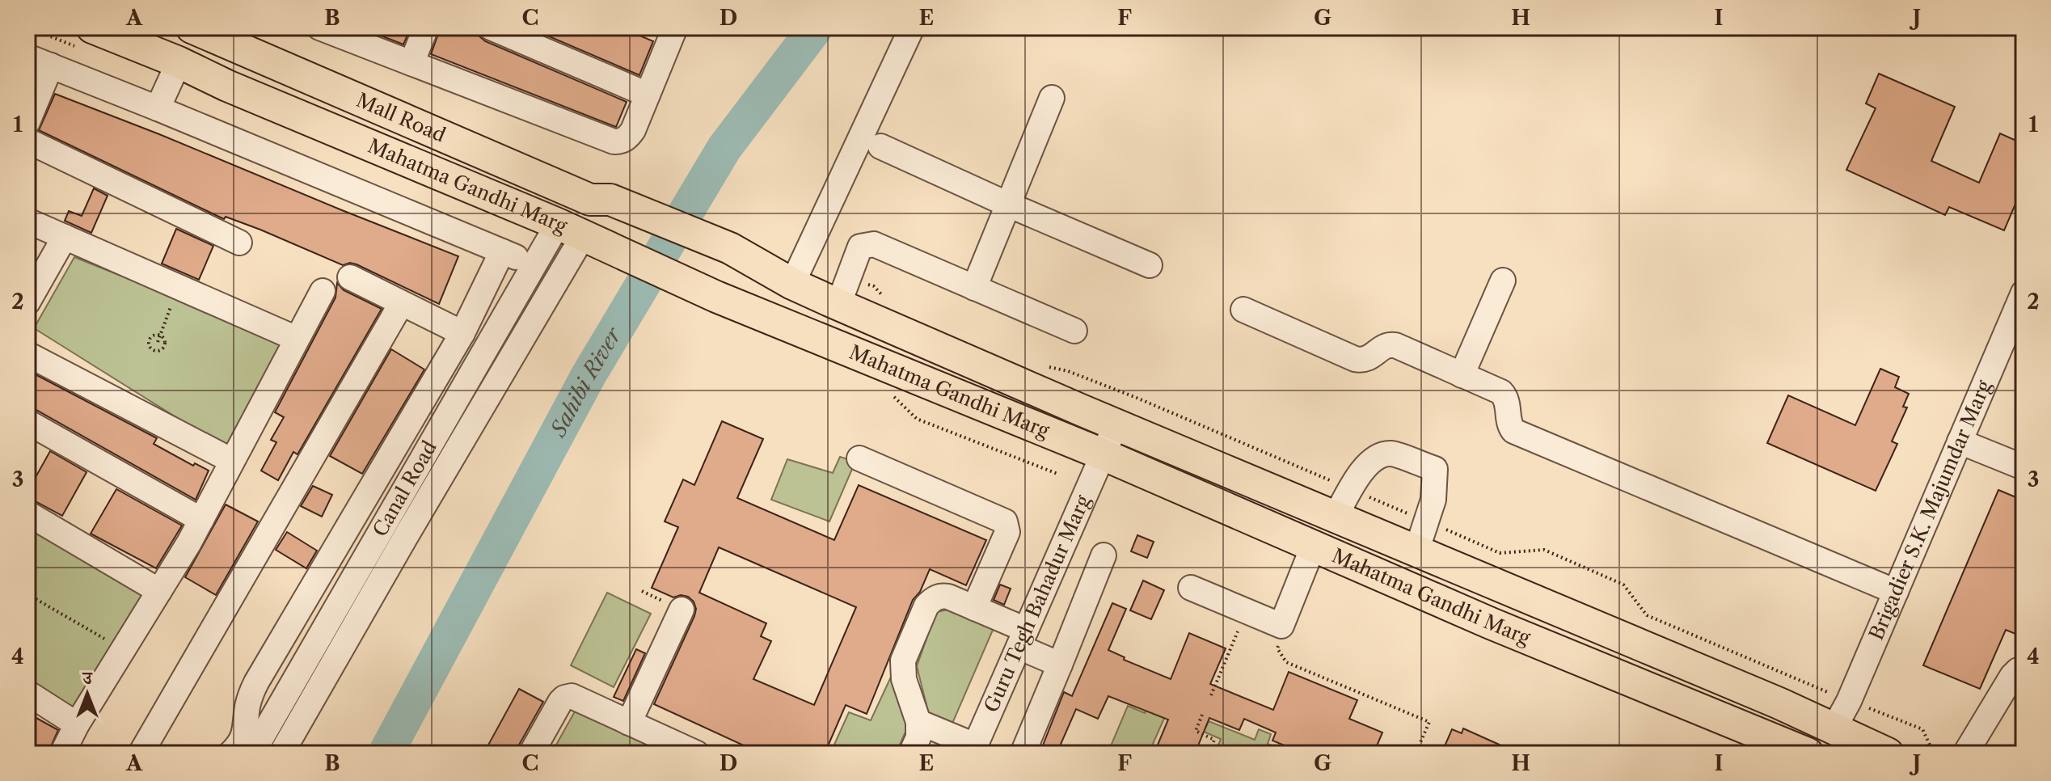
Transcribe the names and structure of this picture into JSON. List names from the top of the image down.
{
  "streets": {
    "main road": ["Mall Road", "Mahatma Gandhi Marg"],
    "street": ["Canal Road", "Brigadier S.K. Majumdar Marg", "Guru Tegh Bahadur Marg"]
  },
  "crossings": [
    ["Mall Road", "Mahatma Gandhi Marg"],
    ["Mahatma Gandhi Marg", "Canal Road"],
    ["Mahatma Gandhi Marg", "Brigadier S.K. Majumdar Marg"],
    ["Mahatma Gandhi Marg", "Guru Tegh Bahadur Marg"]
  ],
  "water": ["Sahibi River"],
  "north": "top",
  "grid": {
    "columns": [
      "A",
      "B",
      "C",
      "D",
      "E",
      "F",
      "G",
      "H",
      "I",
      "J"
    ],
    "rows": [
      "1",
      "2",
      "3",
      "4"
    ]
  }
}
